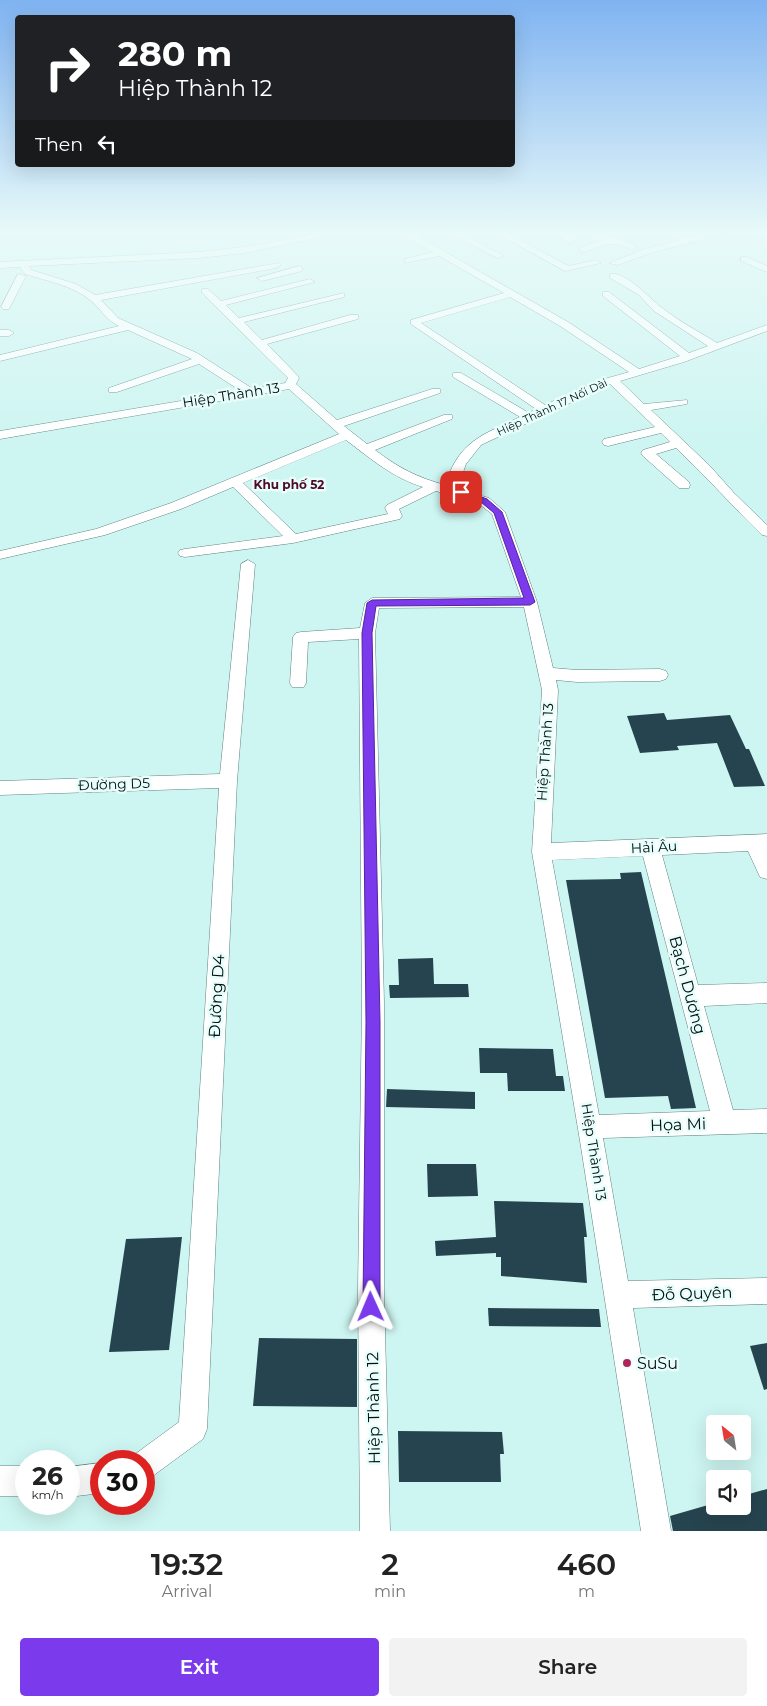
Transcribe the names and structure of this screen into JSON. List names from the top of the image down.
{
  "streets": {
    "street": [
      "Hiệp Thành 13",
      "Hiệp Thành 17 Nối Dài",
      "Đường D5",
      "Hải Âu",
      "Bạch Dương",
      "Đường D4",
      "Họa Mi",
      "Đỗ Quyên",
      "Hiệp Thành 12"
    ]
  },
  "crossings": [
    ["Hiệp Thành 13", "Hiệp Thành 17 Nối Dài"],
    ["Hiệp Thành 13", "Hải Âu"],
    ["Hiệp Thành 13", "Họa Mi"],
    ["Hiệp Thành 13", "Đỗ Quyên"],
    ["Hiệp Thành 13", "Hiệp Thành 12"],
    ["Đường D5", "Đường D4"],
    ["Hải Âu", "Bạch Dương"],
    ["Bạch Dương", "Họa Mi"]
  ],
  "districts": ["Khu phố 52"],
  "places": ["SuSu"],
  "north": "top left",
  "page": {
    "turn": ["280 m", "Hiệp Thành 12"],
    "then": "Then",
    "speed": "26 km/h",
    "limit": "30",
    "eta": [
      "19:32",
      "Arrival",
      "2",
      "min",
      "460",
      "m"
    ],
    "buttons": ["Exit", "Share"]
  }
}
